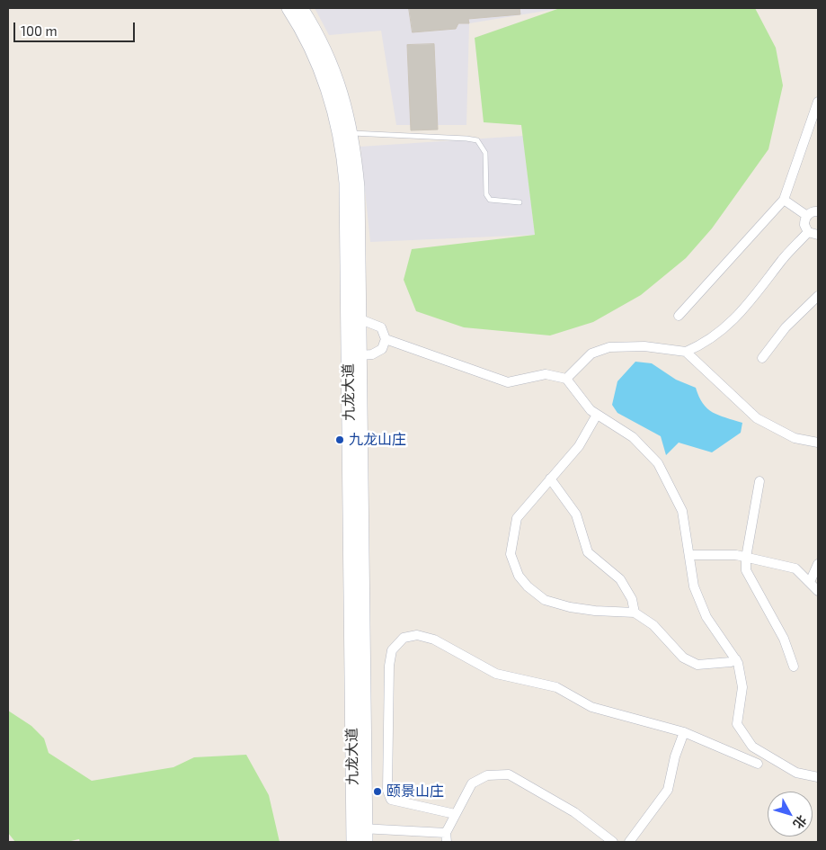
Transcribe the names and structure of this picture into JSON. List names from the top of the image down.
{
  "streets": {
    "main road": ["九龙大道"]
  },
  "places": ["九龙山庄", "颐景山庄"],
  "scale_bar": "100 m",
  "north": "bottom right"
}
